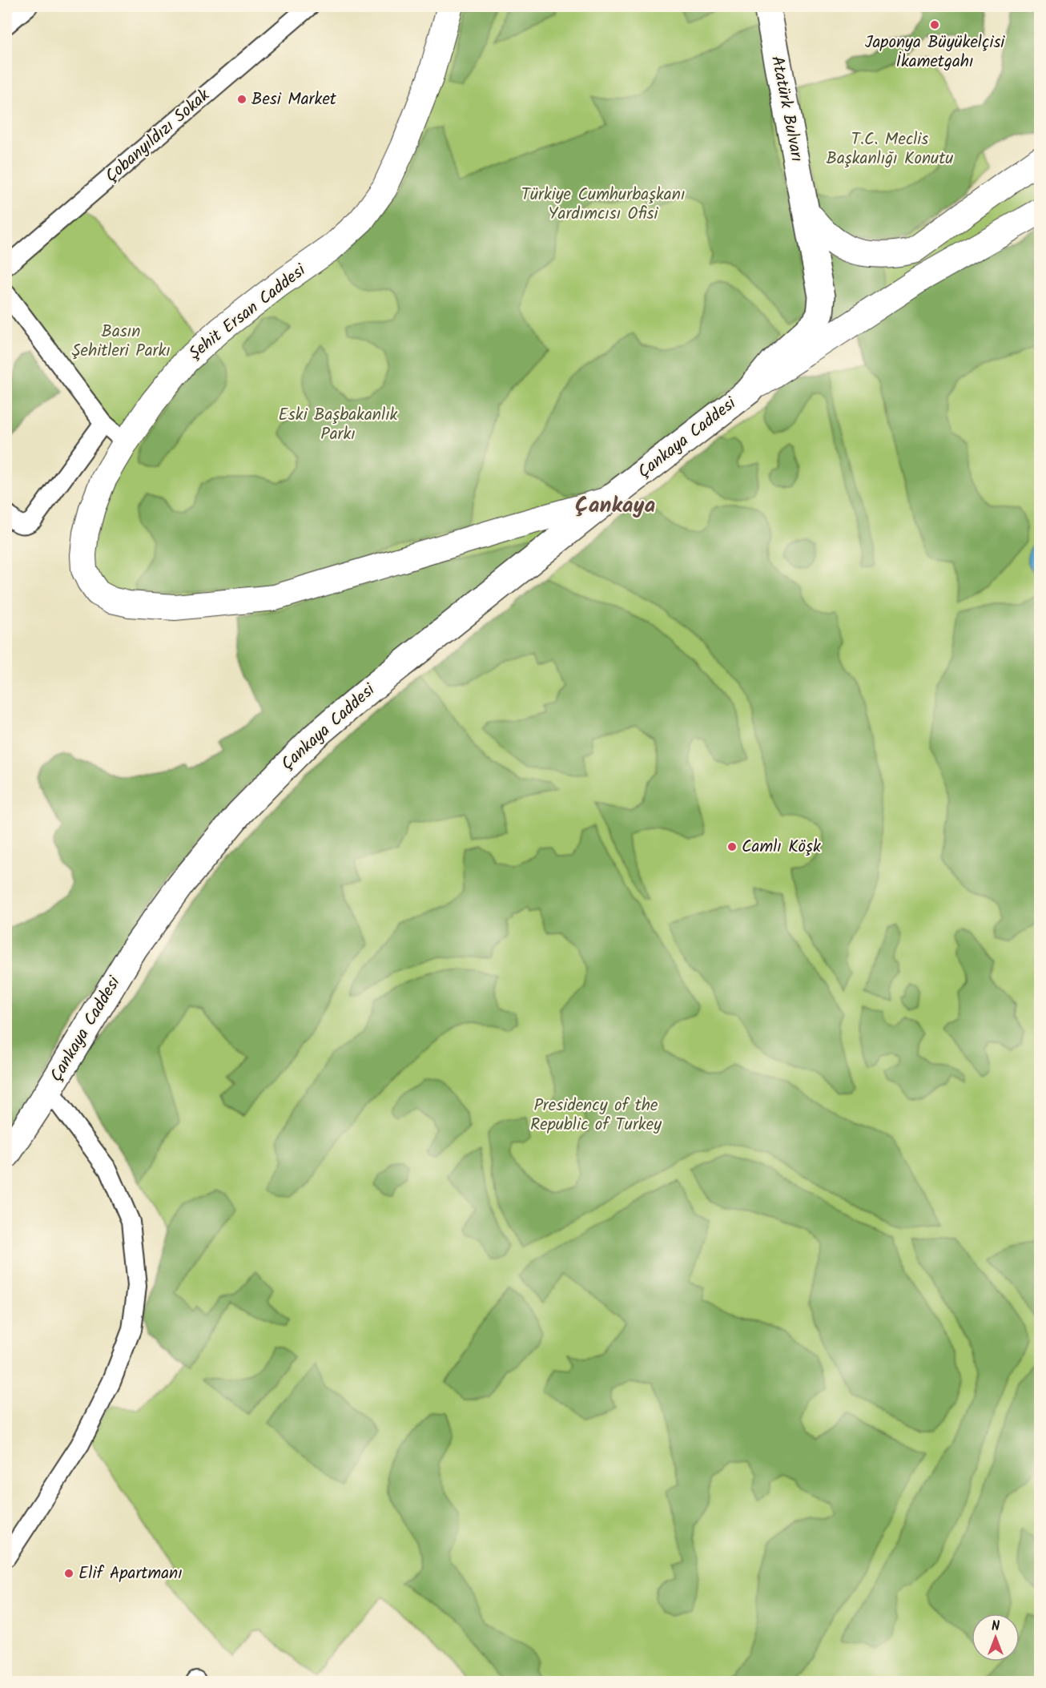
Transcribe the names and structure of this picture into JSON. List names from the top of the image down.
{
  "streets": {
    "main road": ["Atatürk Bulvarı", "Şehit Ersan Caddesi", "Çankaya Caddesi"],
    "street": ["Çobanyıldızı Sokak"]
  },
  "crossings": [
    ["Atatürk Bulvarı", "Çankaya Caddesi"],
    ["Şehit Ersan Caddesi", "Çankaya Caddesi"]
  ],
  "districts": ["Çankaya"],
  "parks": [
    "T.C. Meclis Başkanlığı Konutu",
    "Türkiye Cumhurbaşkanı Yardımcısı Ofisi",
    "Basın Şehitleri Parkı",
    "Eski Başbakanlık Parkı",
    "Presidency of the Republic of Turkey"
  ],
  "places": [
    "Japonya Büyükelçisi İkametgahı",
    "Besi Market",
    "Camlı Köşk",
    "Elif Apartmanı"
  ],
  "north": "top"
}
